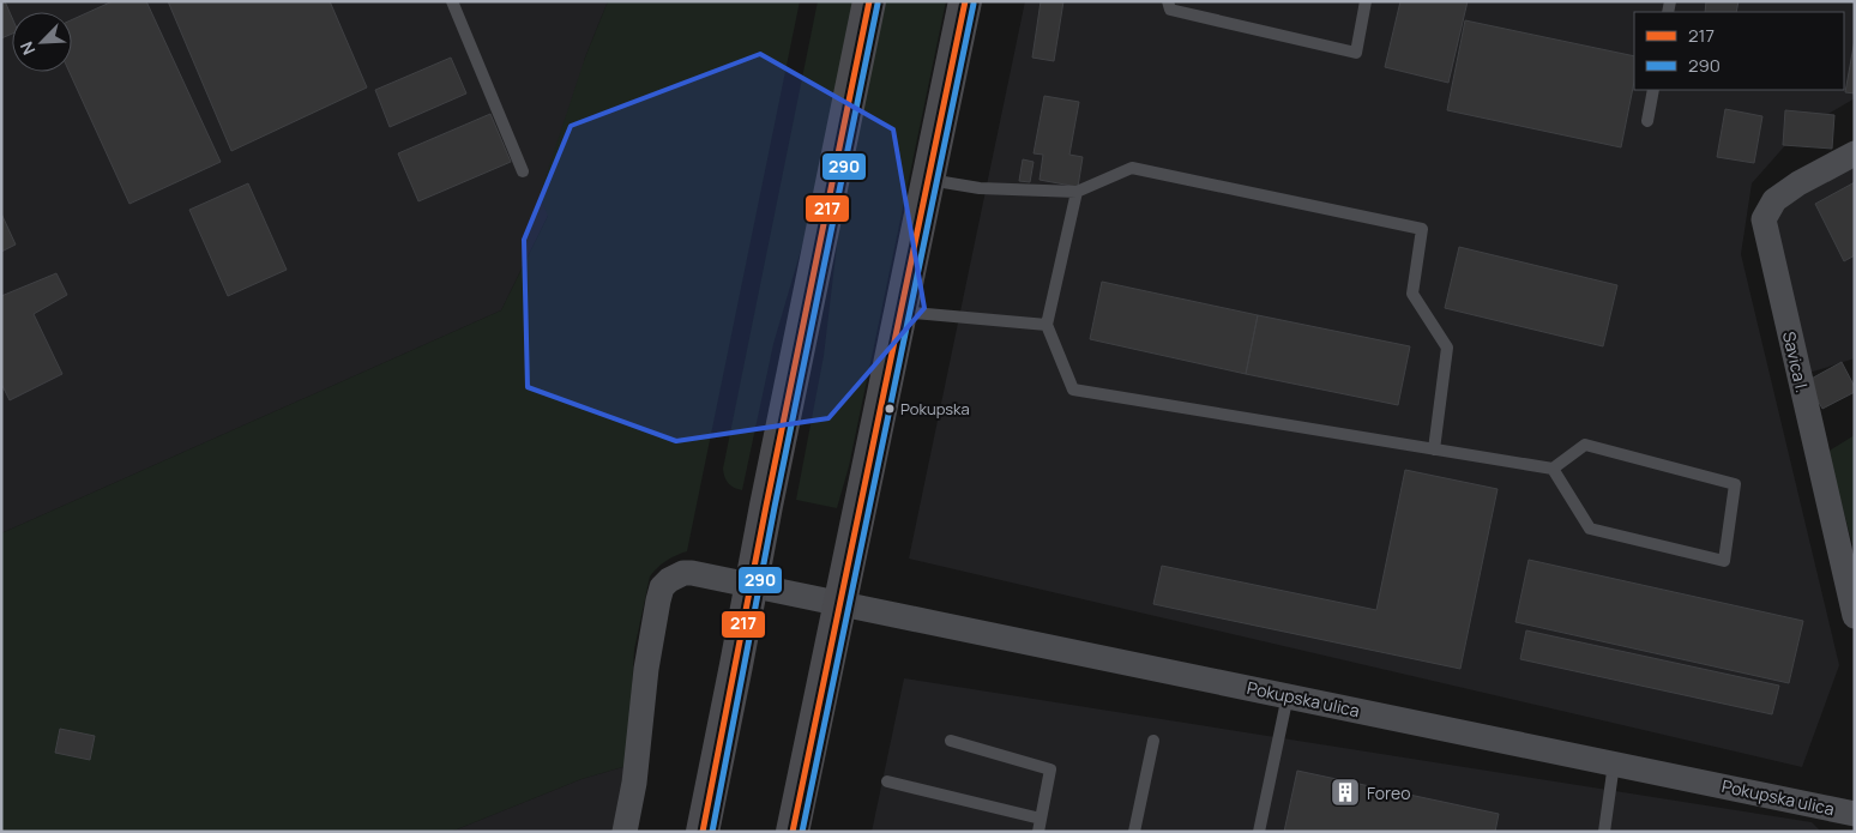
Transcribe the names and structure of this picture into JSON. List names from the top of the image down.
{
  "streets": {
    "street": ["Savica I.", "Pokupska ulica"]
  },
  "places": {
    "other": ["Pokupska"],
    "building": ["Foreo"]
  },
  "lines": ["transit line 217", "transit line 290"],
  "legend": ["217", "290"],
  "north": "bottom left"
}
